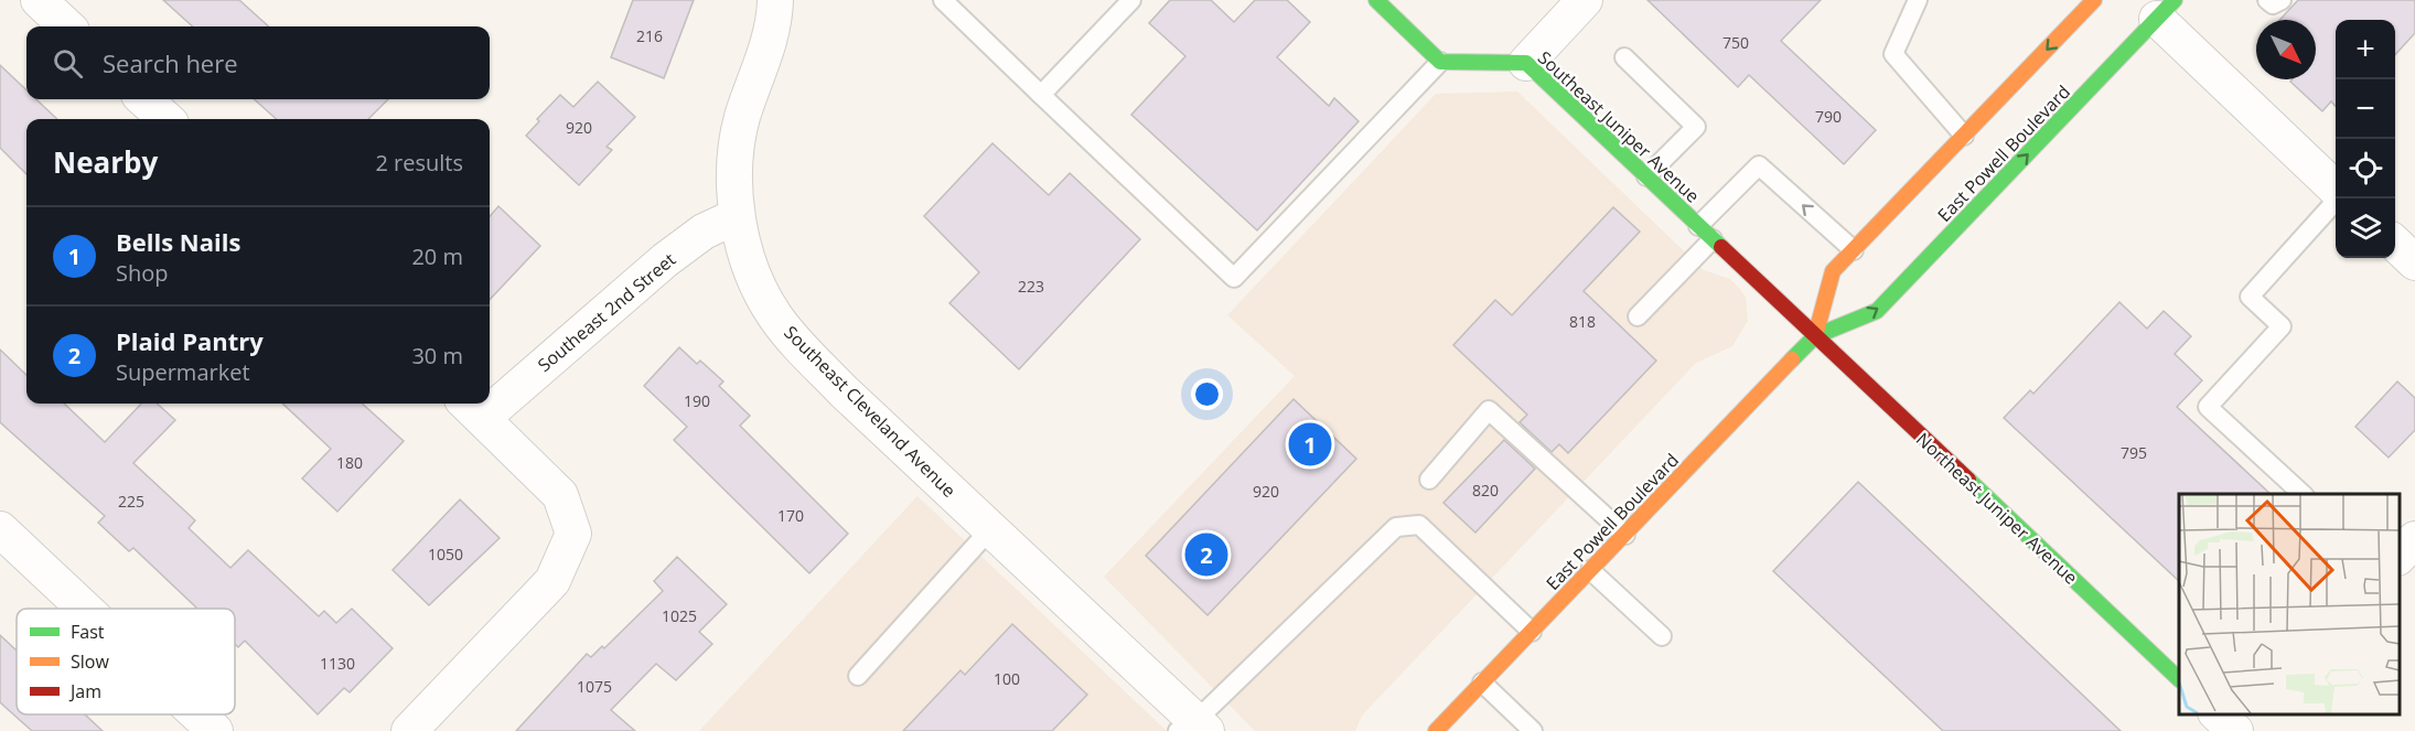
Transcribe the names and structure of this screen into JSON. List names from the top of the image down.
{
  "streets": {
    "main road": ["Southeast Juniper Avenue", "East Powell Boulevard", "Northeast Juniper Avenue"],
    "street": ["Southeast 2nd Street", "Southeast Cleveland Avenue"]
  },
  "crossings": [
    ["Southeast Juniper Avenue", "East Powell Boulevard"],
    ["Southeast Juniper Avenue", "Northeast Juniper Avenue"],
    ["East Powell Boulevard", "Northeast Juniper Avenue"],
    ["Southeast 2nd Street", "Southeast Cleveland Avenue"]
  ],
  "house_numbers": [
    "216",
    "750",
    "790",
    "920",
    "223",
    "818",
    "190",
    "795",
    "180",
    "820",
    "920",
    "225",
    "170",
    "1050",
    "1025",
    "1130",
    "100",
    "1075"
  ],
  "legend": ["Fast", "Slow", "Jam"],
  "north": "bottom right",
  "page": {
    "map_buttons": ["+", "−"],
    "search": "Search here",
    "heading": ["Nearby", "2 results"],
    "list": [
      {
        "mark": "1",
        "name": "Bells Nails",
        "note": "Shop",
        "value": "20 m"
      },
      {
        "mark": "2",
        "name": "Plaid Pantry",
        "note": "Supermarket",
        "value": "30 m"
      }
    ],
    "pins": ["1", "2"]
  }
}
